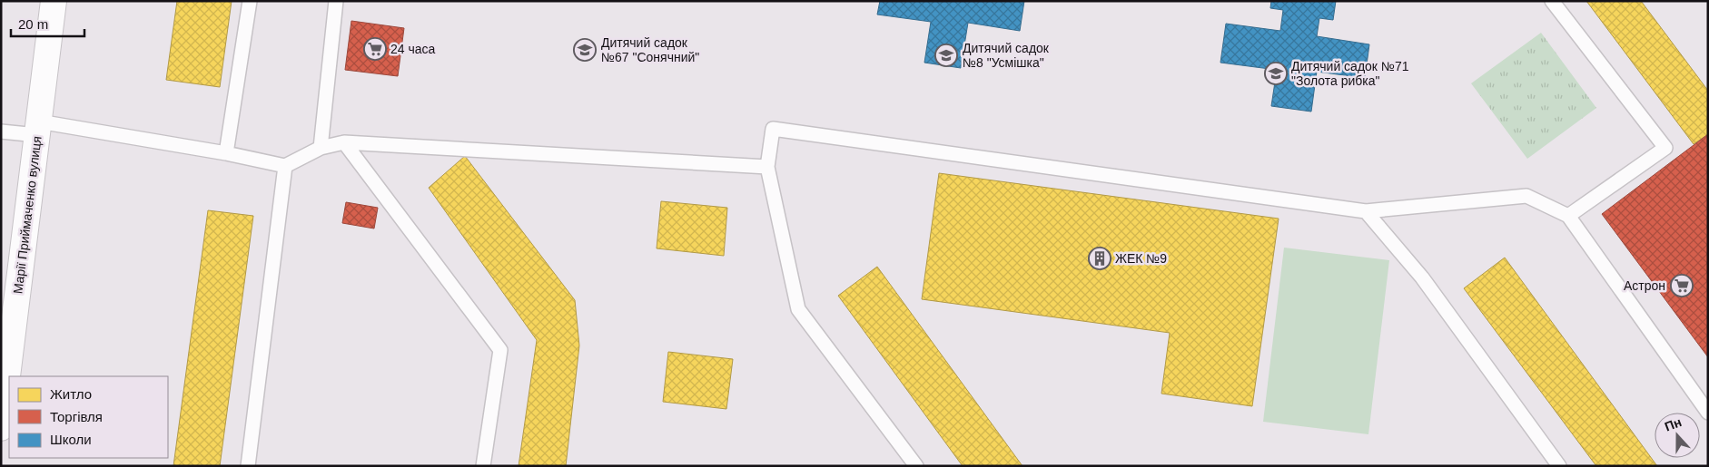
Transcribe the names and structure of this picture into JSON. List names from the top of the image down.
{
  "streets": {
    "street": ["Марії Приймаченко вулиця"]
  },
  "places": {
    "supermarket": ["24 часа", "Астрон"],
    "school or university": ["Дитячий садок №67 \"Сонячний\"", "Дитячий садок №8 \"Усмішка\"", "Дитячий садок №71 \"Золота рибка\""],
    "building": ["ЖЕК №9"]
  },
  "legend": ["Житло", "Торгівля", "Школи"],
  "scale_bar": "20 m",
  "north": "top"
}
